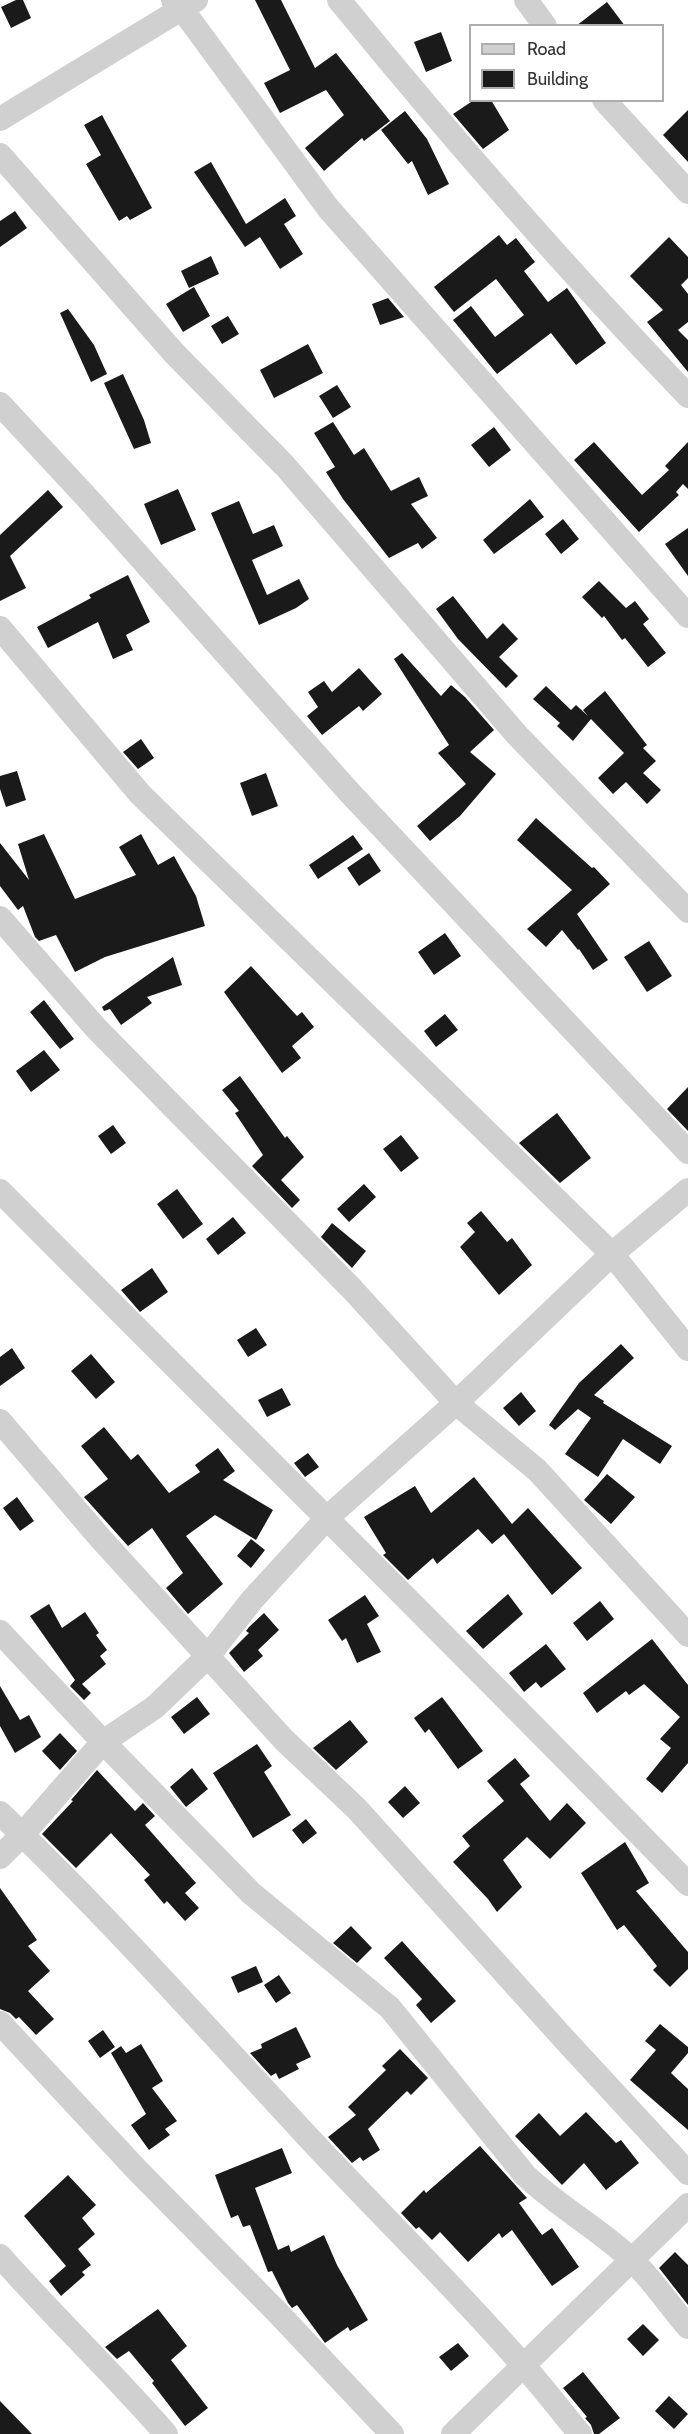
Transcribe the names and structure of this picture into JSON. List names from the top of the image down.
{
  "legend": ["Road", "Building"]
}
